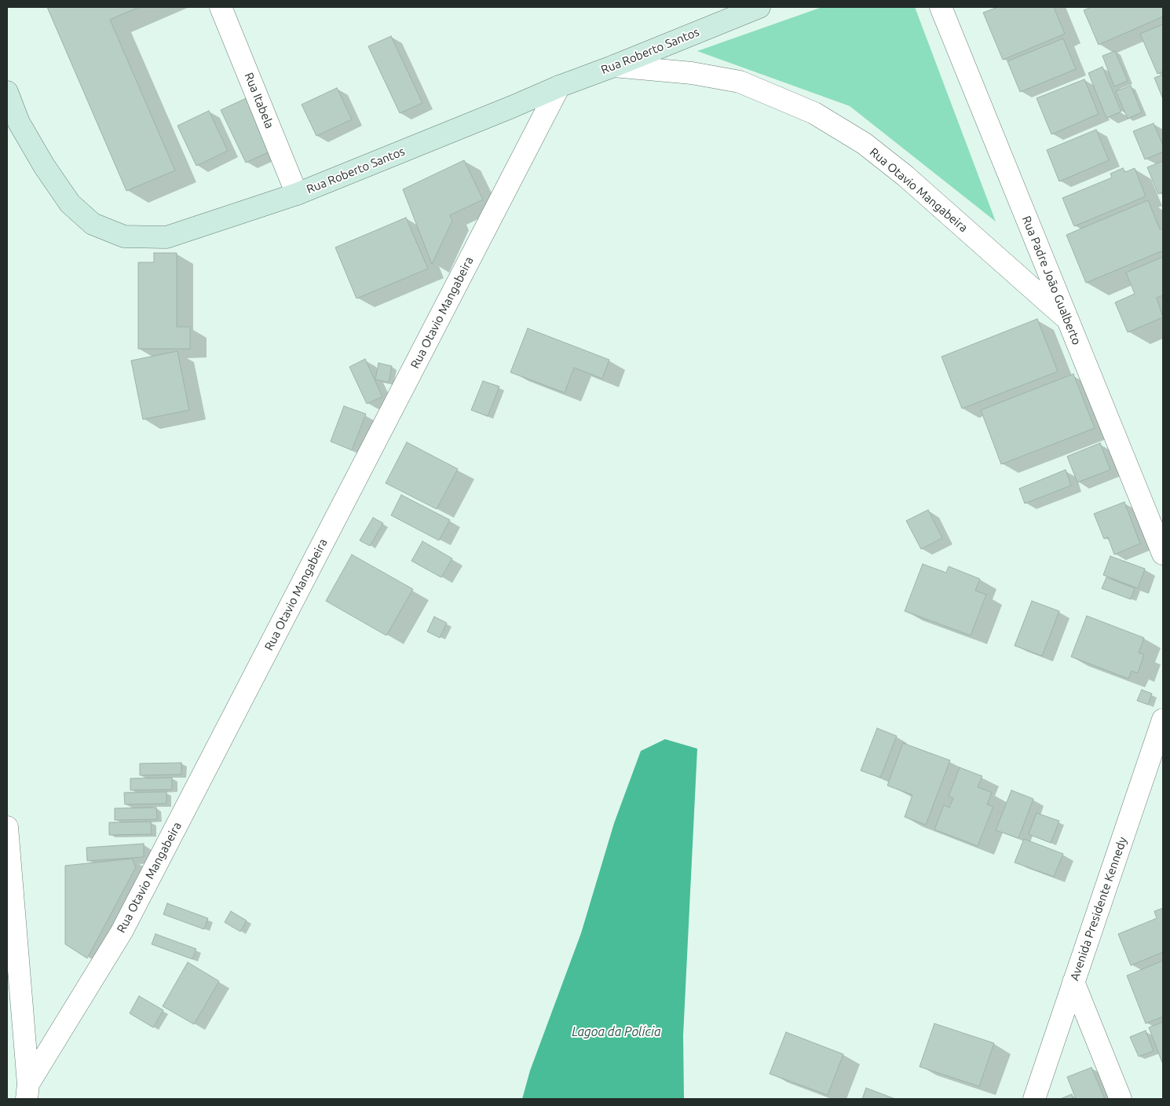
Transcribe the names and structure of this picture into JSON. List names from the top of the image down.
{
  "streets": {
    "main road": ["Rua Roberto Santos"],
    "street": [
      "Rua Itabela",
      "Rua Otavio Mangabeira",
      "Rua Padre João Gualberto",
      "Avenida Presidente Kennedy"
    ]
  },
  "crossings": [
    ["Rua Roberto Santos", "Rua Itabela"],
    ["Rua Roberto Santos", "Rua Otavio Mangabeira"],
    ["Rua Otavio Mangabeira", "Rua Padre João Gualberto"]
  ],
  "water": ["Lagoa da Polícia"]
}
